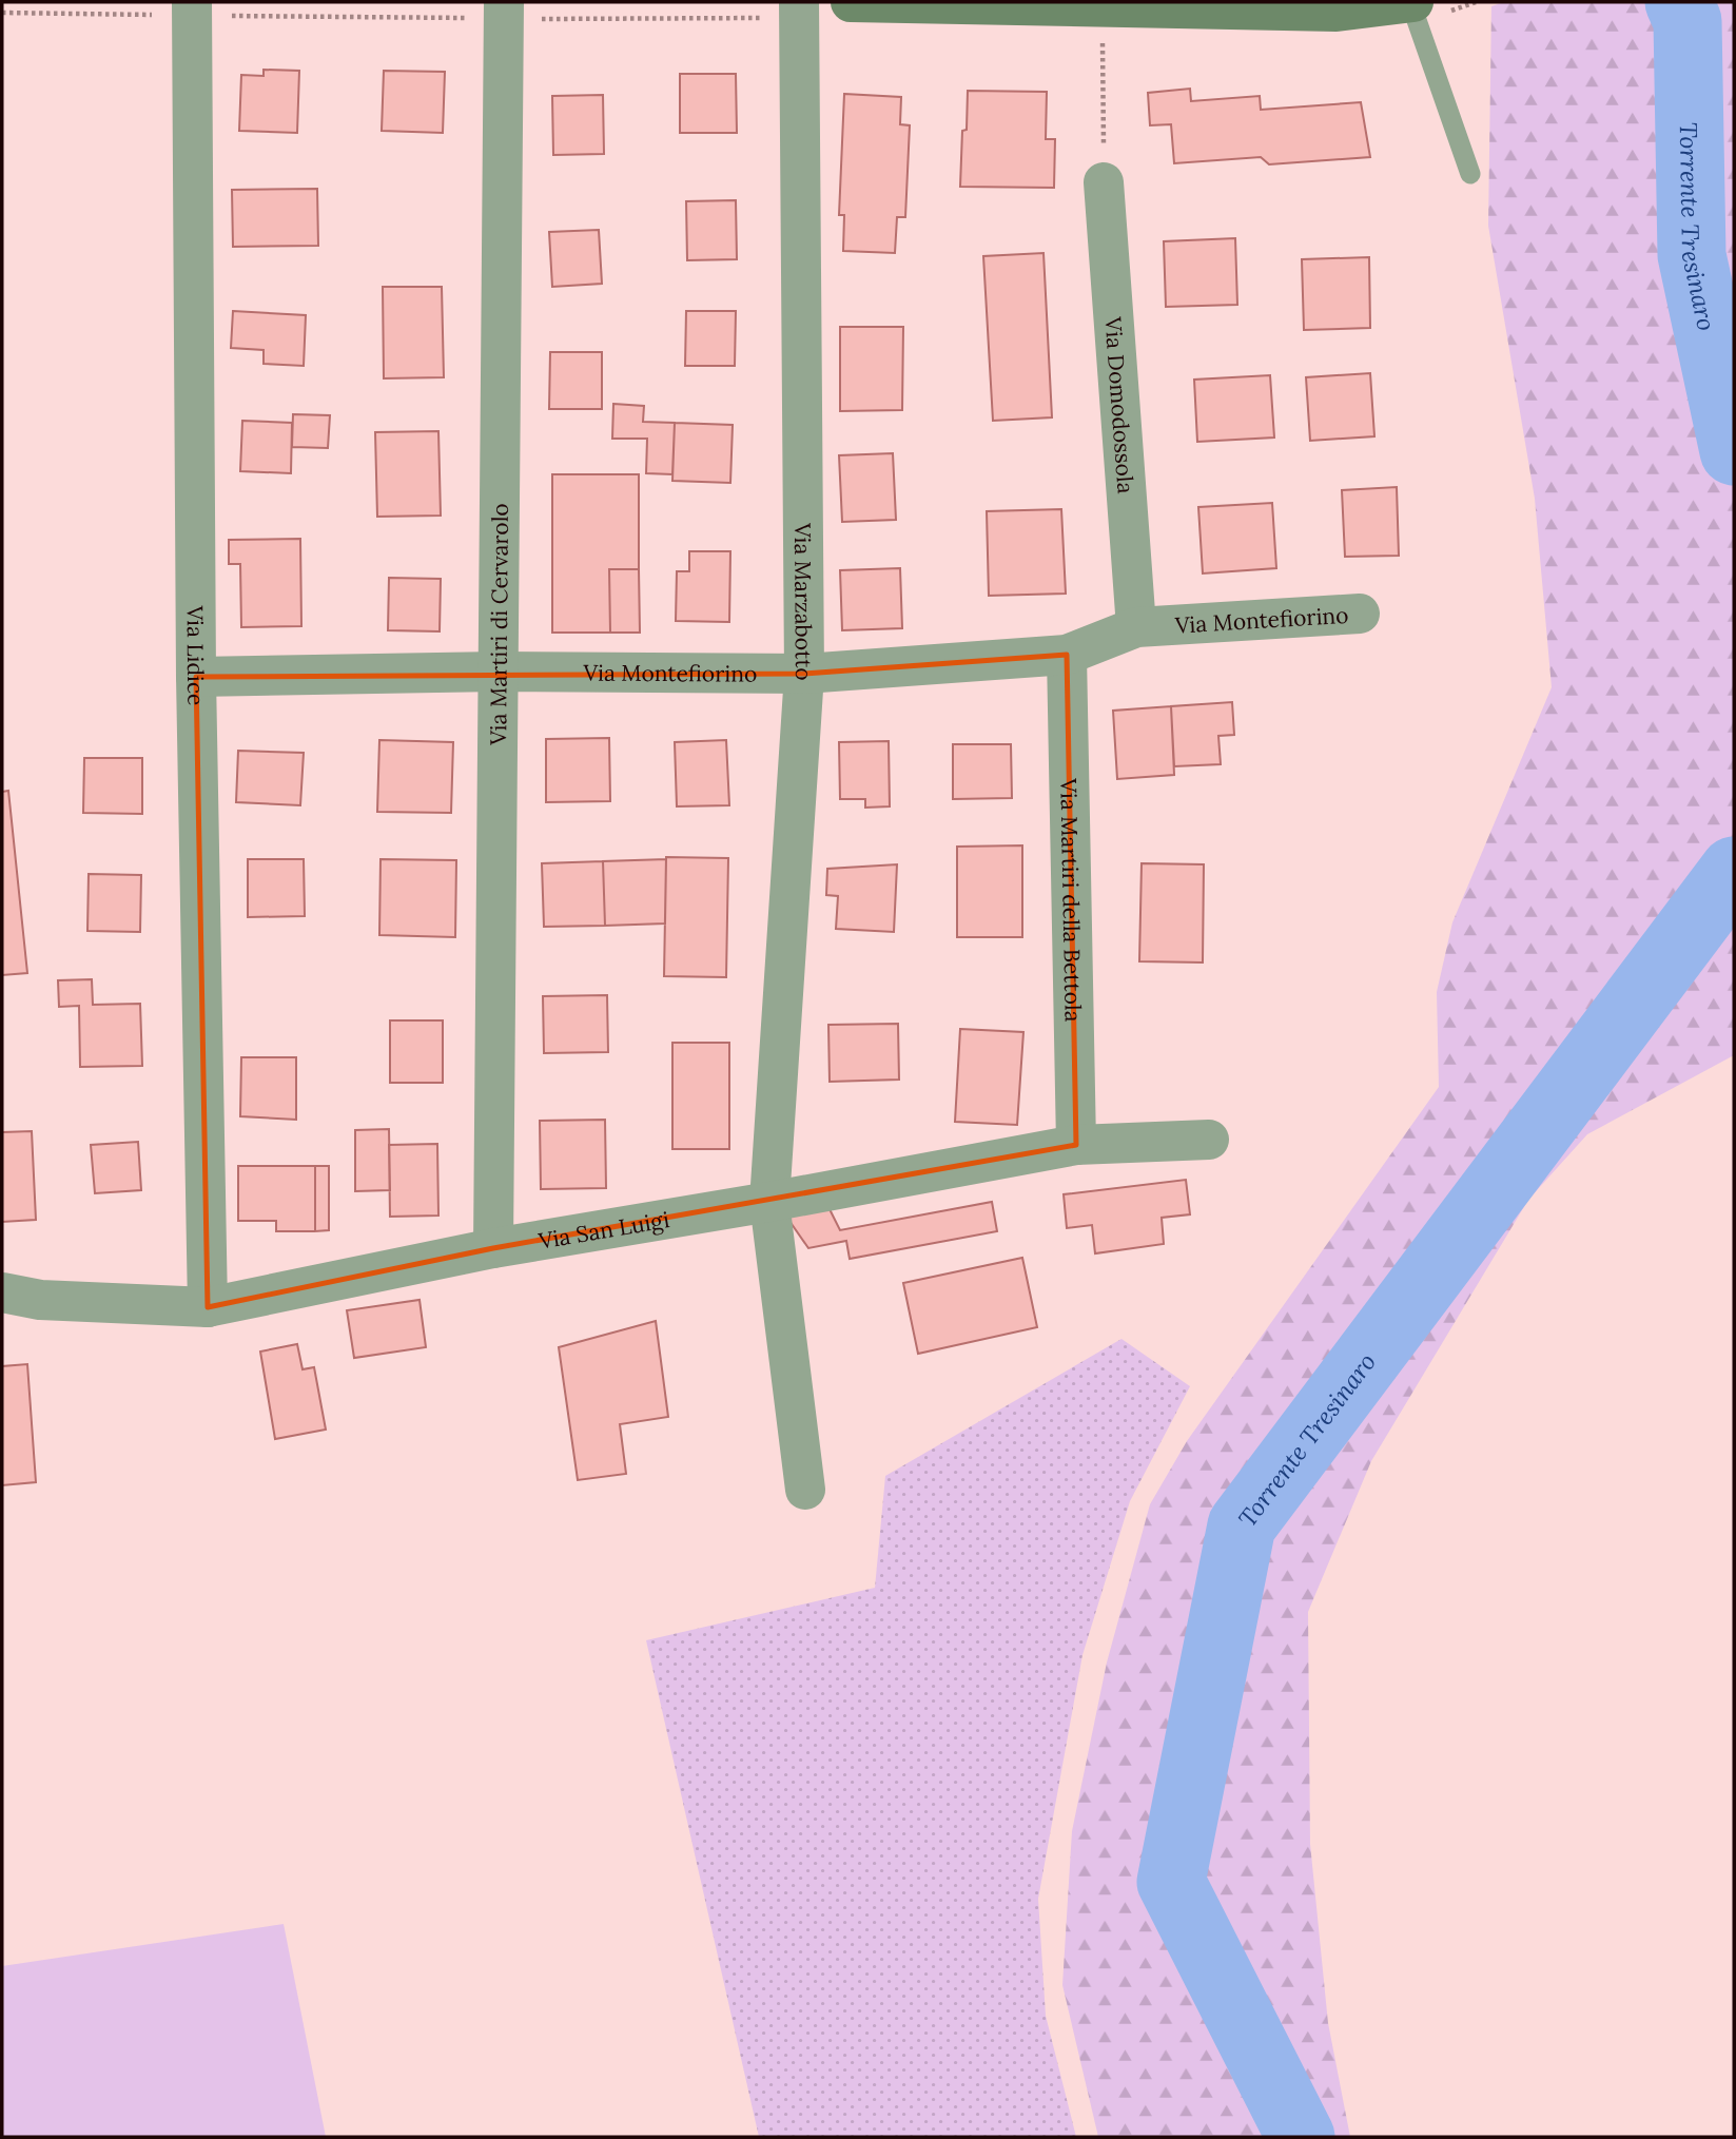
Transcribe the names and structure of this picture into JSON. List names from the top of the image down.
{
  "streets": {
    "street": [
      "Via Domodossola",
      "Via Marzabotto",
      "Via Montefiorino",
      "Via Martiri di Cervarolo",
      "Via Lidice",
      "Via Martiri della Bettola",
      "Via San Luigi"
    ]
  },
  "crossings": [
    ["Via Domodossola", "Via Montefiorino"],
    ["Via Marzabotto", "Via Montefiorino"],
    ["Via Marzabotto", "Via San Luigi"],
    ["Via Montefiorino", "Via Martiri di Cervarolo"],
    ["Via Montefiorino", "Via Lidice"],
    ["Via Montefiorino", "Via Martiri della Bettola"],
    ["Via Martiri di Cervarolo", "Via San Luigi"],
    ["Via Lidice", "Via San Luigi"],
    ["Via Martiri della Bettola", "Via San Luigi"]
  ],
  "water": ["Torrente Tresinaro"]
}
